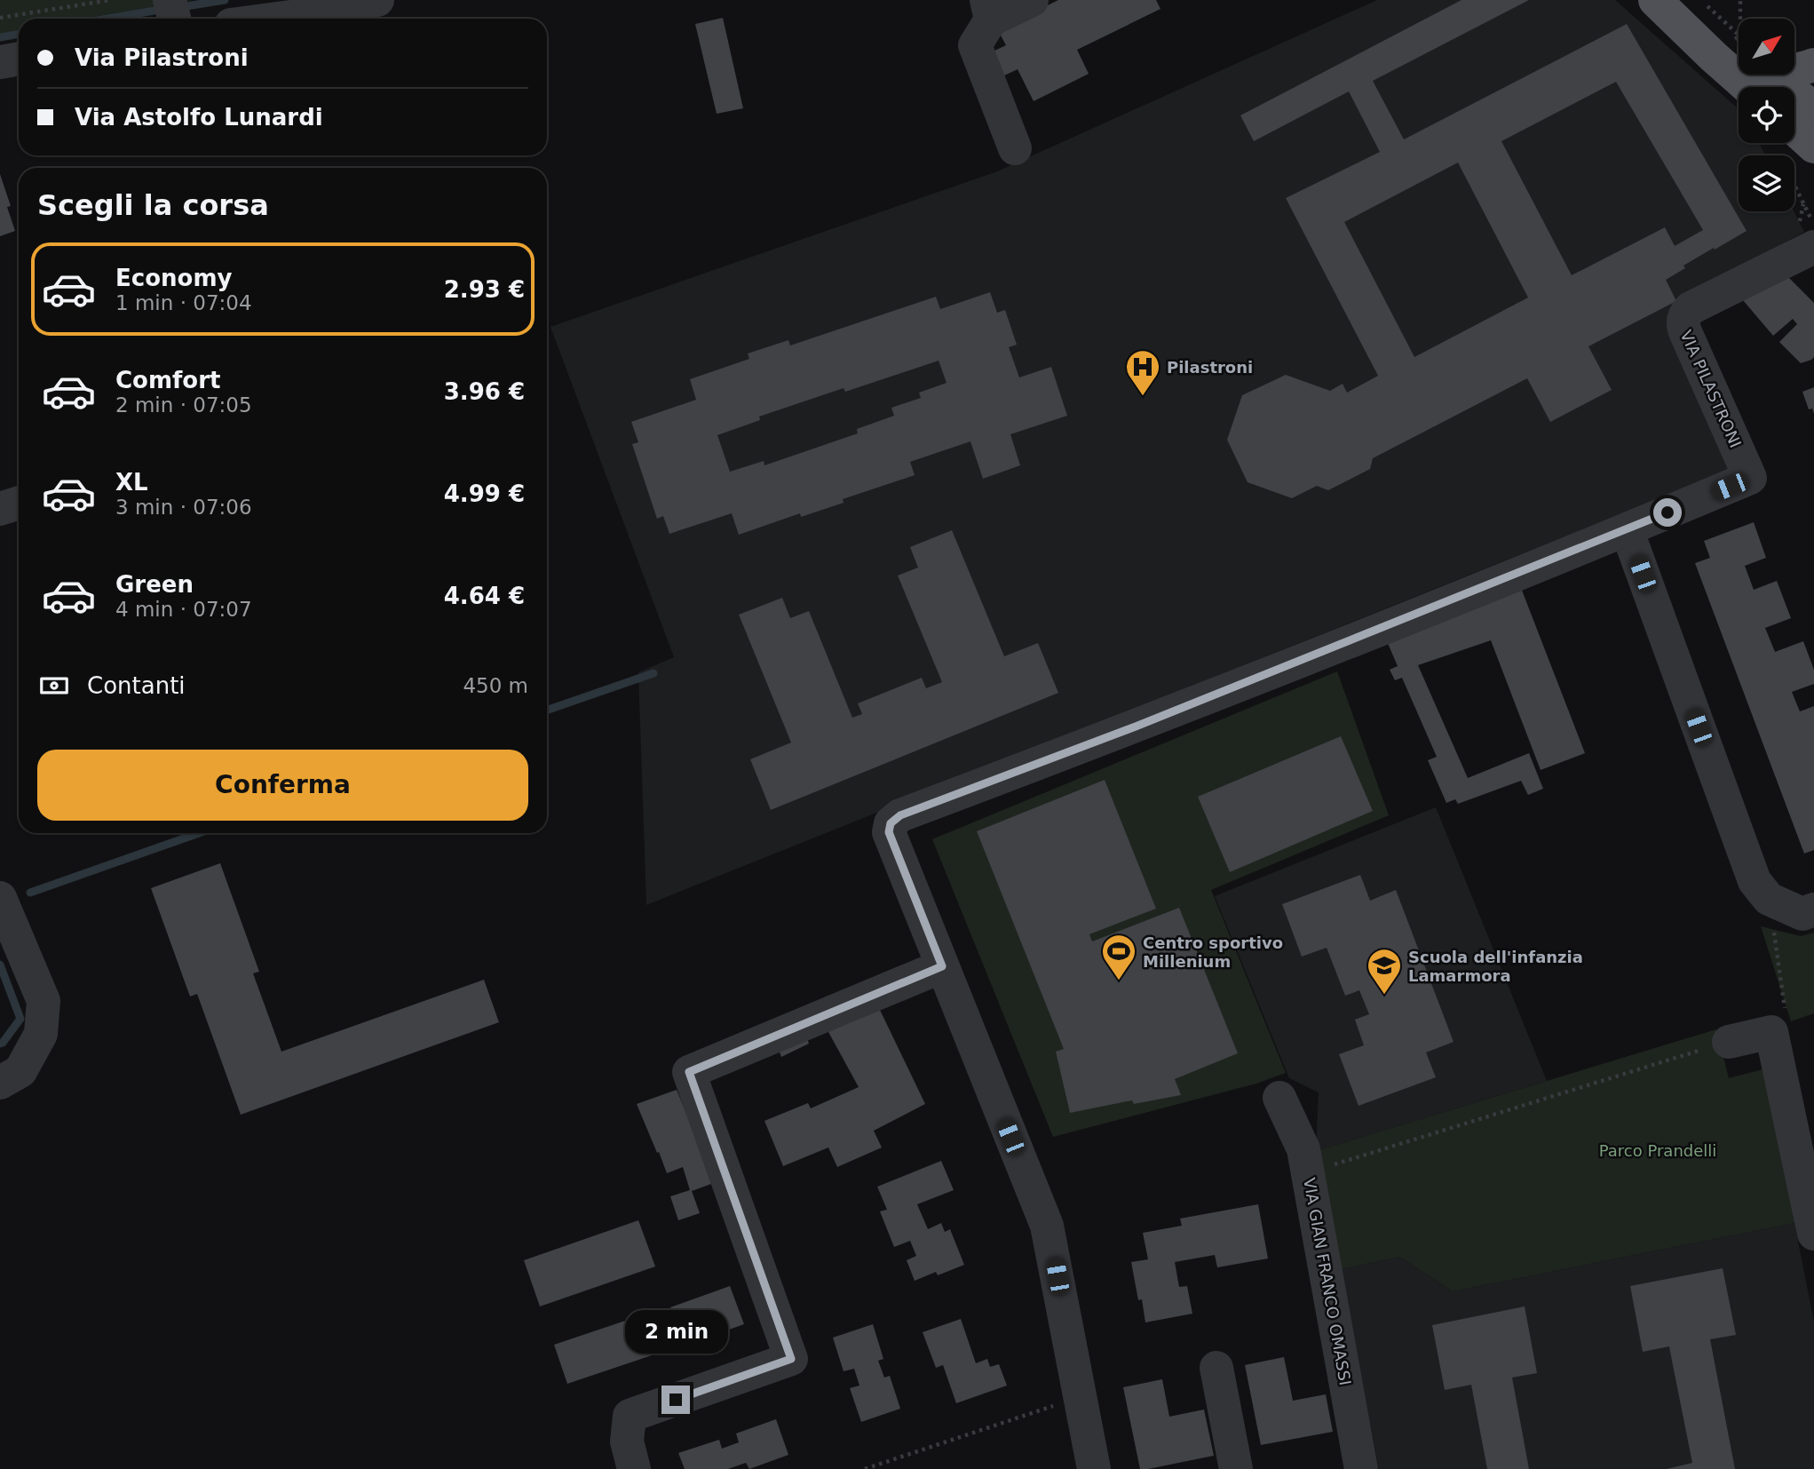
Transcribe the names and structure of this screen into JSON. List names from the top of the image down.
{
  "streets": {
    "street": ["VIA PILASTRONI", "VIA GIAN FRANCO OMASSI"]
  },
  "parks": ["Parco Prandelli"],
  "places": {
    "hospital": ["Pilastroni"],
    "sports": ["Centro sportivo Millenium"],
    "school or university": ["Scuola dell'infanzia Lamarmora"]
  },
  "north": "top right",
  "page": {
    "banner": ["Via Pilastroni", "Via Astolfo Lunardi"],
    "heading": "Scegli la corsa",
    "list": [
      {
        "name": "Economy",
        "note": "1 min · 07:04",
        "value": "2.93 €"
      },
      {
        "name": "Comfort",
        "note": "2 min · 07:05",
        "value": "3.96 €"
      },
      {
        "name": "XL",
        "note": "3 min · 07:06",
        "value": "4.99 €"
      },
      {
        "name": "Green",
        "note": "4 min · 07:07",
        "value": "4.64 €"
      }
    ],
    "pay": ["Contanti", "450 m"],
    "buttons": "Conferma",
    "bubble": "2 min"
  }
}
